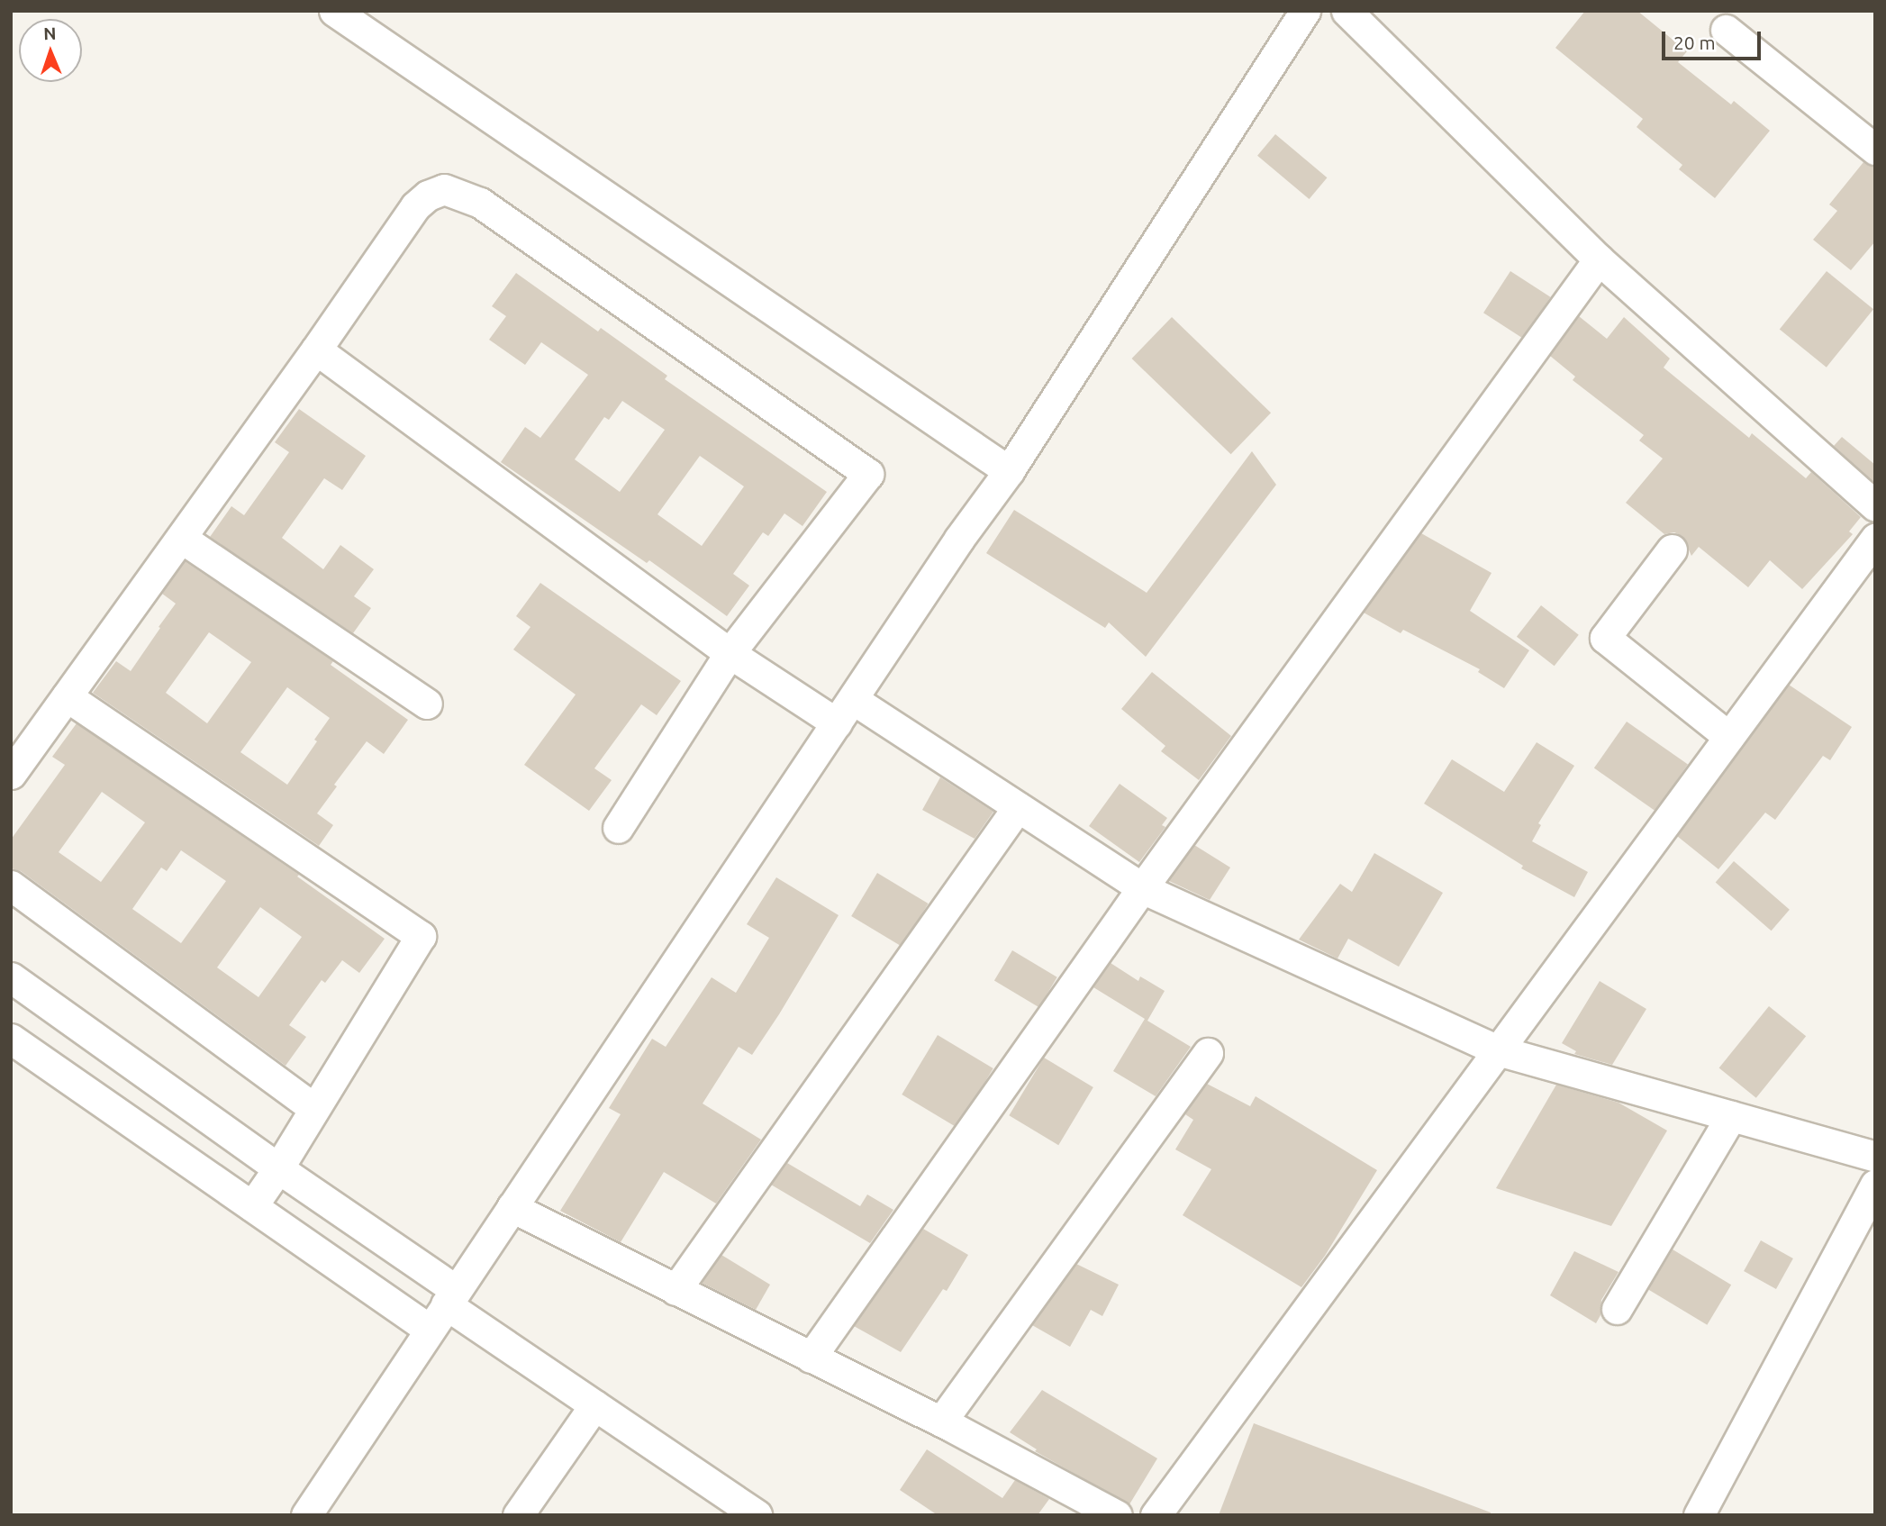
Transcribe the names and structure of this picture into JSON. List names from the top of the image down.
{
  "scale_bar": "20 m",
  "north": "top"
}
